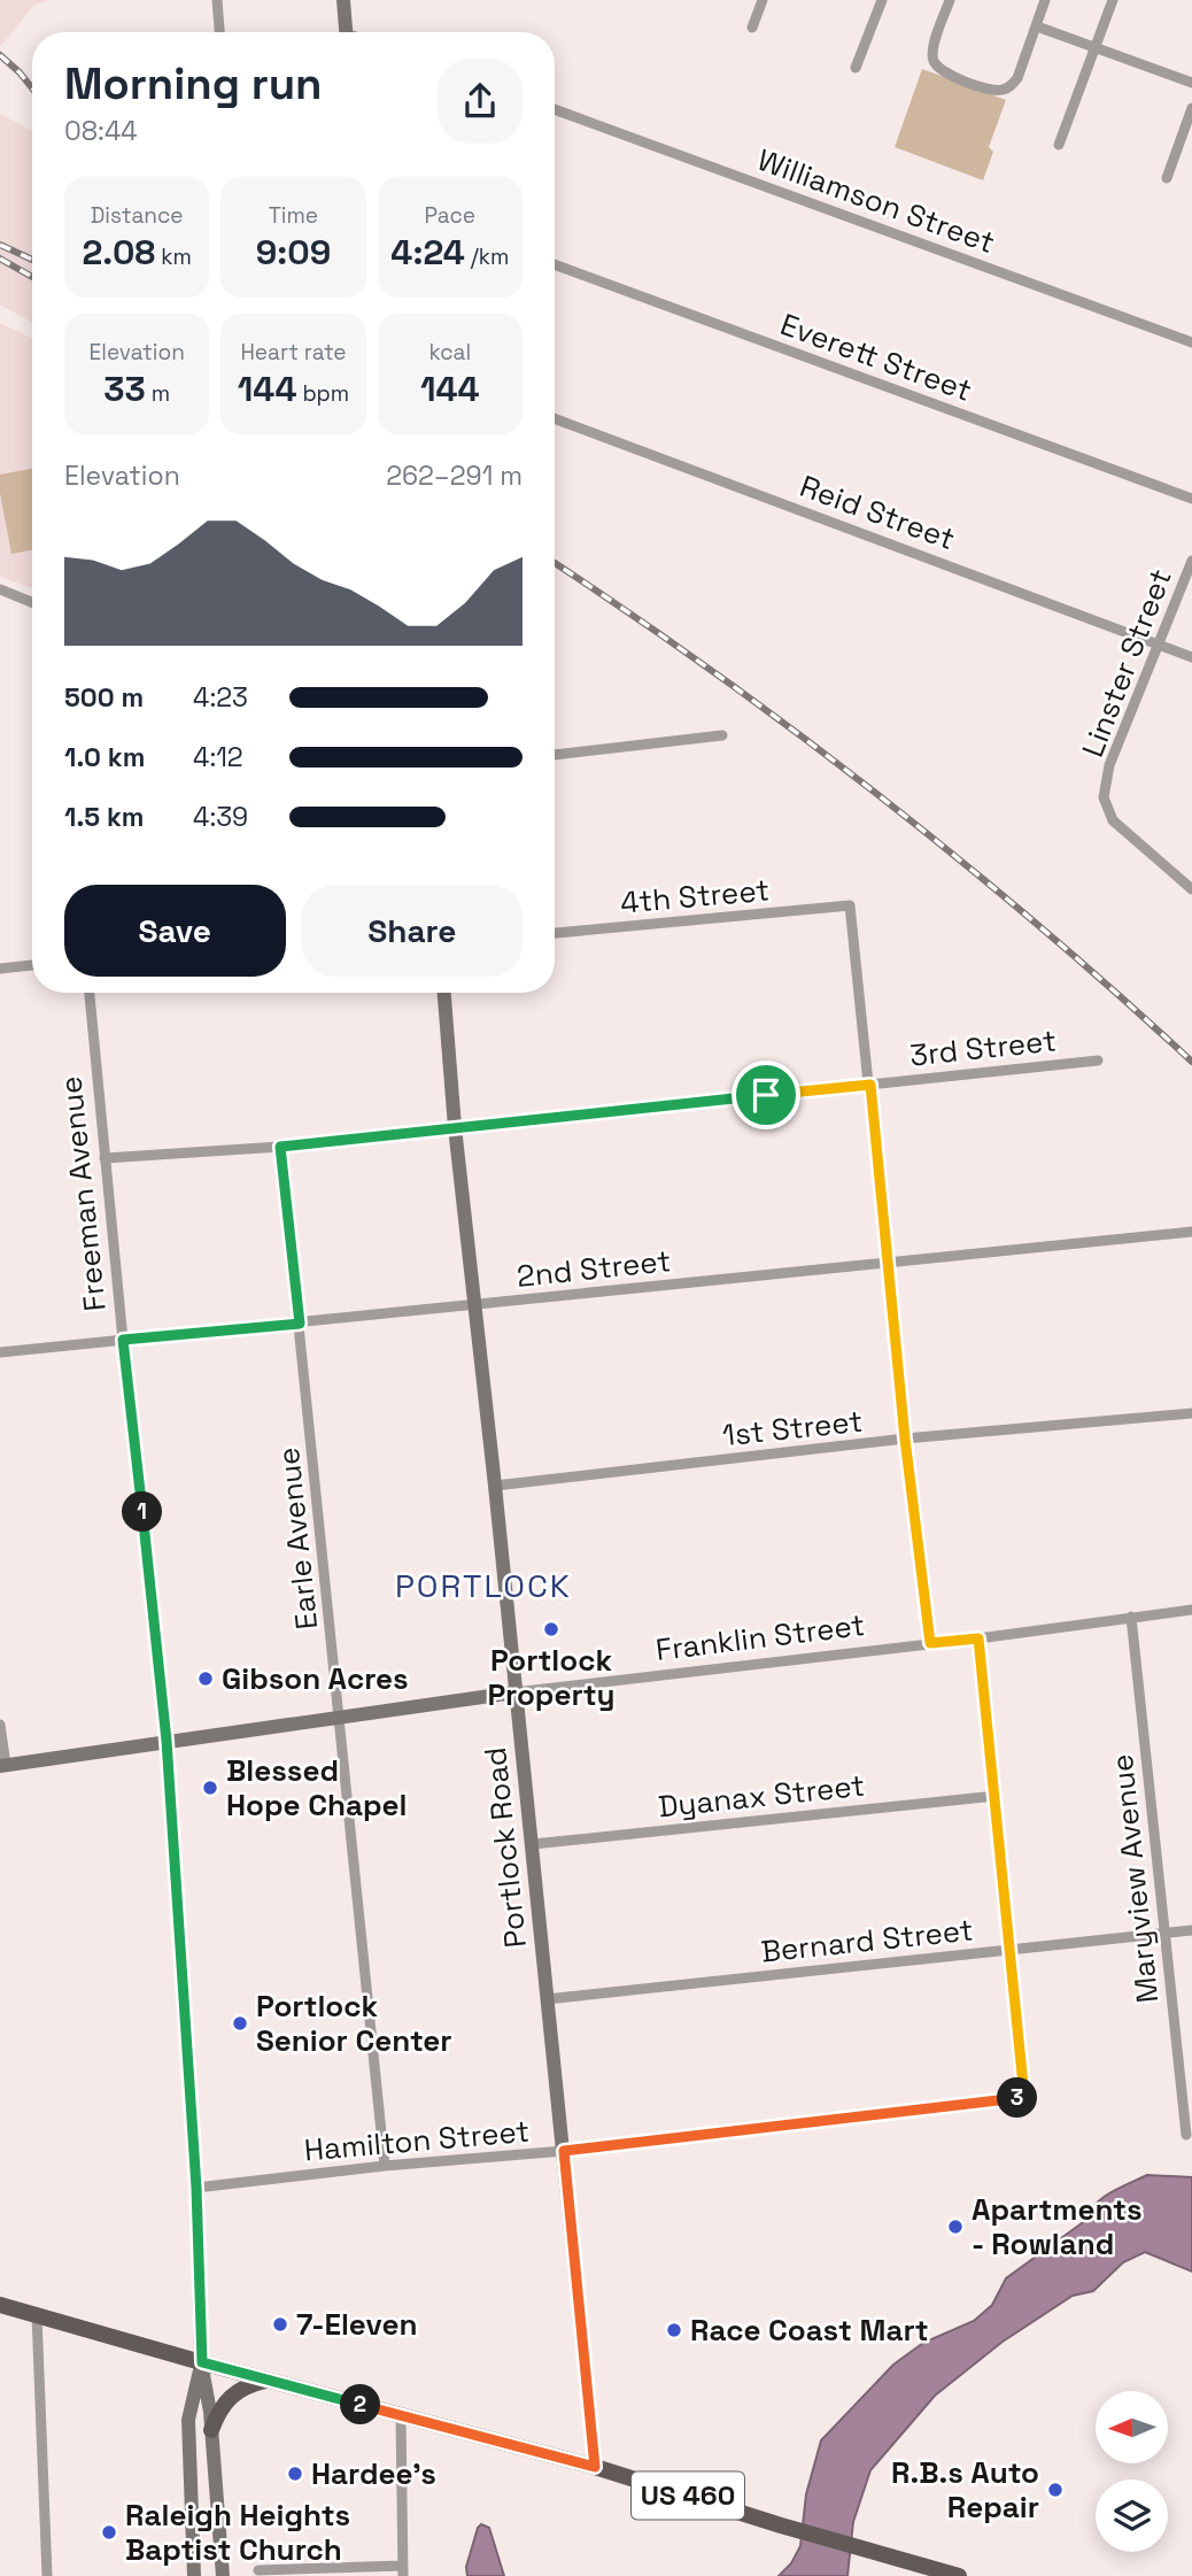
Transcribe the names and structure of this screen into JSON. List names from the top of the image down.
{
  "streets": {
    "main road": [
      "Freeman Avenue",
      "Franklin Street",
      "Portlock Road",
      "US 460"
    ],
    "street": [
      "Williamson Street",
      "Everett Street",
      "Reid Street",
      "Linster Street",
      "4th Street",
      "3rd Street",
      "2nd Street",
      "1st Street",
      "Earle Avenue",
      "Dyanax Street",
      "Maryview Avenue",
      "Bernard Street",
      "Hamilton Street"
    ]
  },
  "crossings": [
    ["Reid Street", "Linster Street"],
    ["4th Street", "3rd Street"],
    ["3rd Street", "Freeman Avenue"],
    ["3rd Street", "Earle Avenue"],
    ["3rd Street", "Portlock Road"],
    ["Freeman Avenue", "2nd Street"],
    ["Freeman Avenue", "Franklin Street"],
    ["Freeman Avenue", "Hamilton Street"],
    ["Freeman Avenue", "US 460"],
    ["2nd Street", "Earle Avenue"],
    ["2nd Street", "Portlock Road"],
    ["1st Street", "Portlock Road"],
    ["Earle Avenue", "Franklin Street"],
    ["Earle Avenue", "Hamilton Street"],
    ["Franklin Street", "Portlock Road"],
    ["Franklin Street", "Maryview Avenue"],
    ["Dyanax Street", "Portlock Road"],
    ["Portlock Road", "Bernard Street"],
    ["Portlock Road", "Hamilton Street"],
    ["Portlock Road", "US 460"],
    ["Maryview Avenue", "Bernard Street"],
    ["Bernard Street", "Hamilton Street"]
  ],
  "districts": ["PORTLOCK"],
  "places": [
    "Portlock Property",
    "Gibson Acres",
    "Blessed Hope Chapel",
    "Portlock Senior Center",
    "Apartments - Rowland",
    "7-Eleven",
    "Race Coast Mart",
    "Hardee's",
    "R.B.s Auto Repair",
    "Raleigh Heights Baptist Church"
  ],
  "north": "left",
  "page": {
    "heading": ["Morning run", "08:44"],
    "stats": [
      ["Distance", "2.08 km"],
      ["Time", "9:09"],
      ["Pace", "4:24 /km"],
      ["Elevation", "33 m"],
      ["Heart rate", "144 bpm"],
      ["kcal", "144"]
    ],
    "chart": ["Elevation", "262–291 m"],
    "list": [
      {
        "name": "500 m",
        "note": "4:23"
      },
      {
        "name": "1.0 km",
        "note": "4:12"
      },
      {
        "name": "1.5 km",
        "note": "4:39"
      }
    ],
    "buttons": ["Save", "Share"],
    "pins": ["1", "3", "2"]
  }
}
